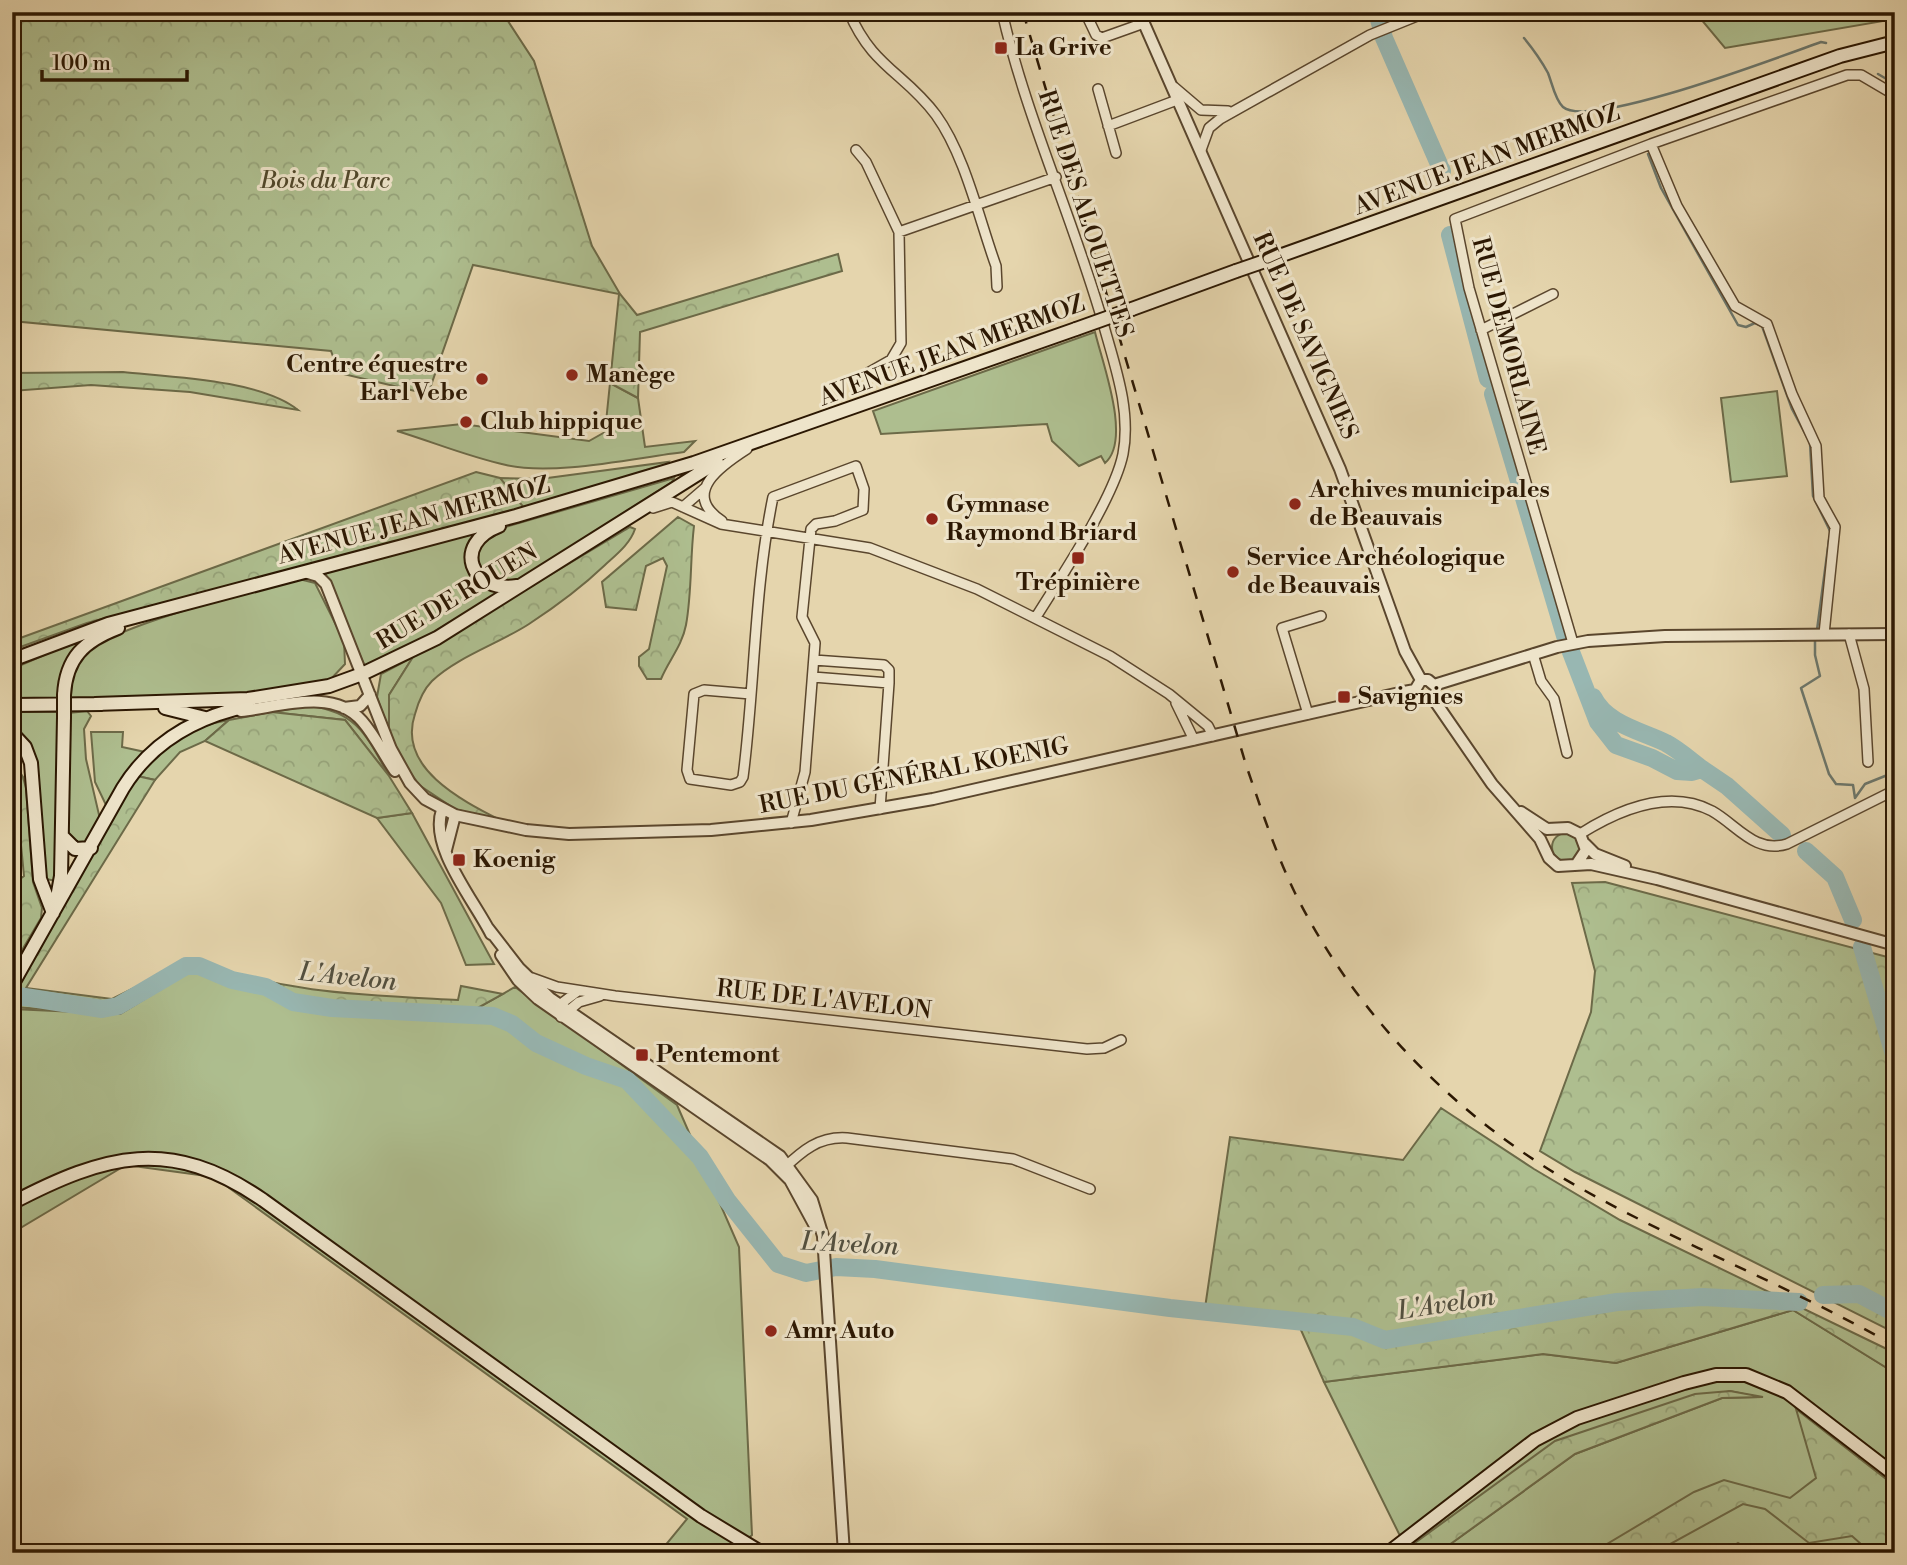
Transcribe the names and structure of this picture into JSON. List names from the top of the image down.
{
  "streets": {
    "main road": ["AVENUE JEAN MERMOZ", "RUE DE ROUEN"],
    "street": [
      "RUE DES ALOUETTES",
      "RUE DE SAVIGNIES",
      "RUE DEMORLAINE",
      "RUE DU GÉNÉRAL KOENIG",
      "RUE DE L'AVELON"
    ]
  },
  "crossings": [
    ["AVENUE JEAN MERMOZ", "RUE DE ROUEN"],
    ["RUE DE SAVIGNIES", "RUE DU GÉNÉRAL KOENIG"]
  ],
  "water": ["L'Avelon"],
  "parks": ["Bois du Parc"],
  "places": {
    "transit": [
      "La Grive",
      "Trépinière",
      "Savignies",
      "Koenig",
      "Pentemont"
    ],
    "other": [
      "Manège",
      "Centre équestre Earl Vebe",
      "Club hippique",
      "Archives municipales de Beauvais",
      "Gymnase Raymond Briard",
      "Service Archéologique de Beauvais",
      "Amr Auto"
    ]
  },
  "scale_bar": "100 m"
}
